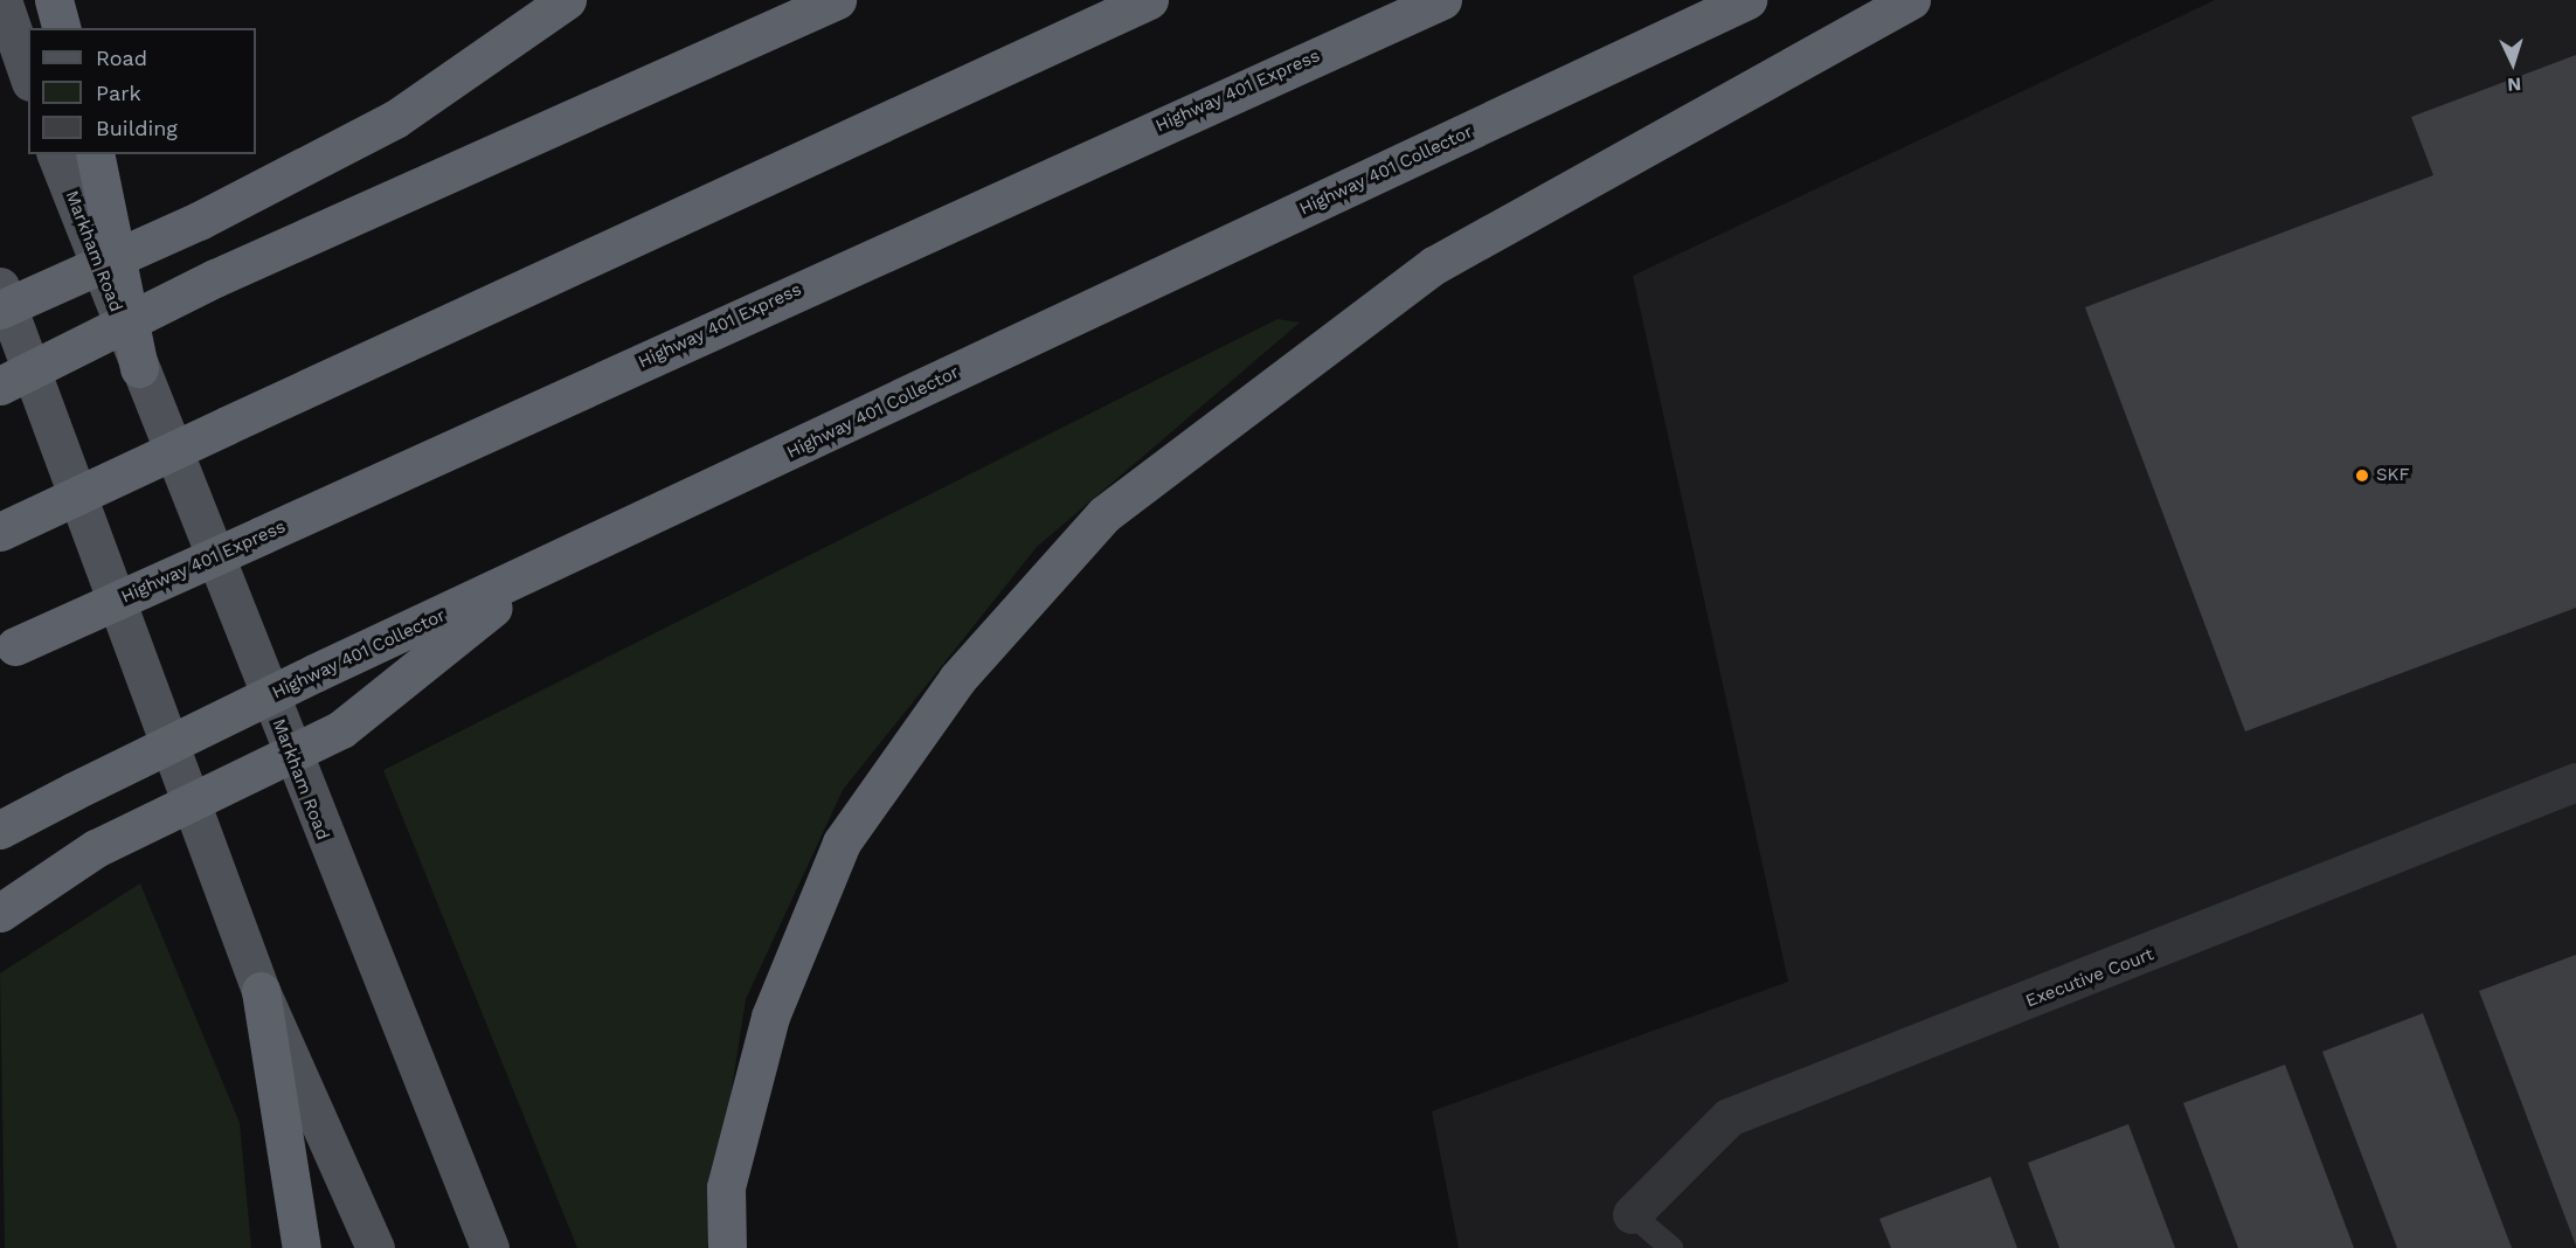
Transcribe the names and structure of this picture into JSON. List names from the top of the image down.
{
  "streets": {
    "highway": ["Highway 401 Express", "Highway 401 Collector"],
    "main road": ["Markham Road"],
    "street": ["Executive Court"]
  },
  "places": ["SKF"],
  "legend": ["Road", "Park", "Building"],
  "north": "bottom"
}
